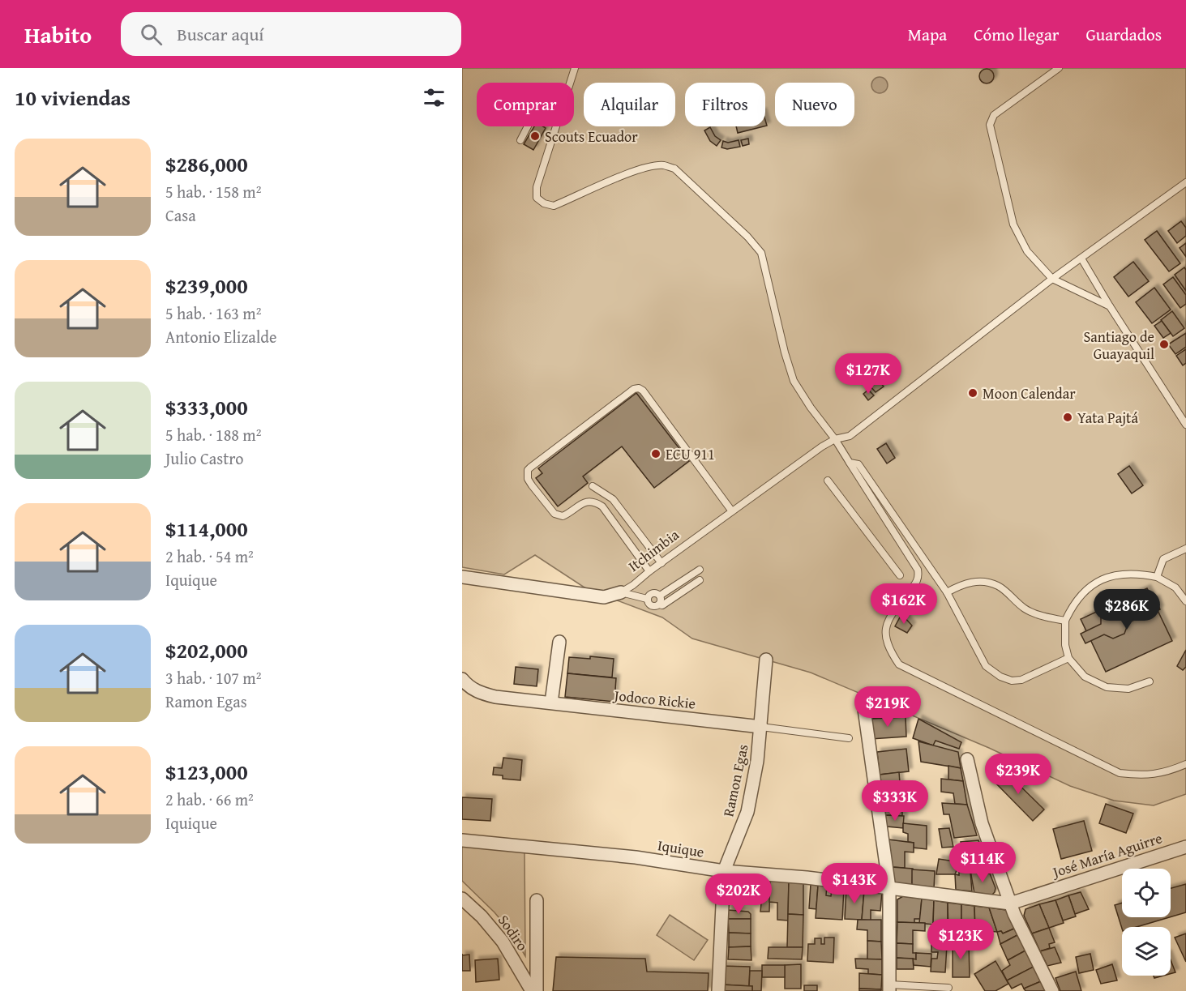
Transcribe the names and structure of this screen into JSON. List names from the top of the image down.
{
  "streets": {
    "street": [
      "Itchimbia",
      "Jodoco Rickie",
      "Ramon Egas",
      "Iquique",
      "José María Aguirre",
      "Sodiro"
    ]
  },
  "crossings": [
    ["Jodoco Rickie", "Ramon Egas"],
    ["Ramon Egas", "Iquique"],
    ["Iquique", "José María Aguirre"]
  ],
  "places": [
    "Scouts Ecuador",
    "Santiago de Guayaquil",
    "Moon Calendar",
    "Yata Pajtá",
    "ECU 911"
  ],
  "page": {
    "header": "Habito",
    "search": "Buscar aquí",
    "nav": ["Mapa", "Cómo llegar", "Guardados"],
    "heading": "10 viviendas",
    "chip": [
      "Comprar",
      "Alquilar",
      "Filtros",
      "Nuevo"
    ],
    "list": [
      {
        "name": "$286,000",
        "note": "5 hab. · 158 m² · Casa"
      },
      {
        "name": "$239,000",
        "note": "5 hab. · 163 m² · Antonio Elizalde"
      },
      {
        "name": "$333,000",
        "note": "5 hab. · 188 m² · Julio Castro"
      },
      {
        "name": "$114,000",
        "note": "2 hab. · 54 m² · Iquique"
      },
      {
        "name": "$202,000",
        "note": "3 hab. · 107 m² · Ramon Egas"
      },
      {
        "name": "$123,000",
        "note": "2 hab. · 66 m² · Iquique"
      }
    ],
    "price": [
      "$127K",
      "$162K",
      "$286K",
      "$219K",
      "$239K",
      "$333K",
      "$114K",
      "$143K",
      "$202K",
      "$123K"
    ]
  }
}
